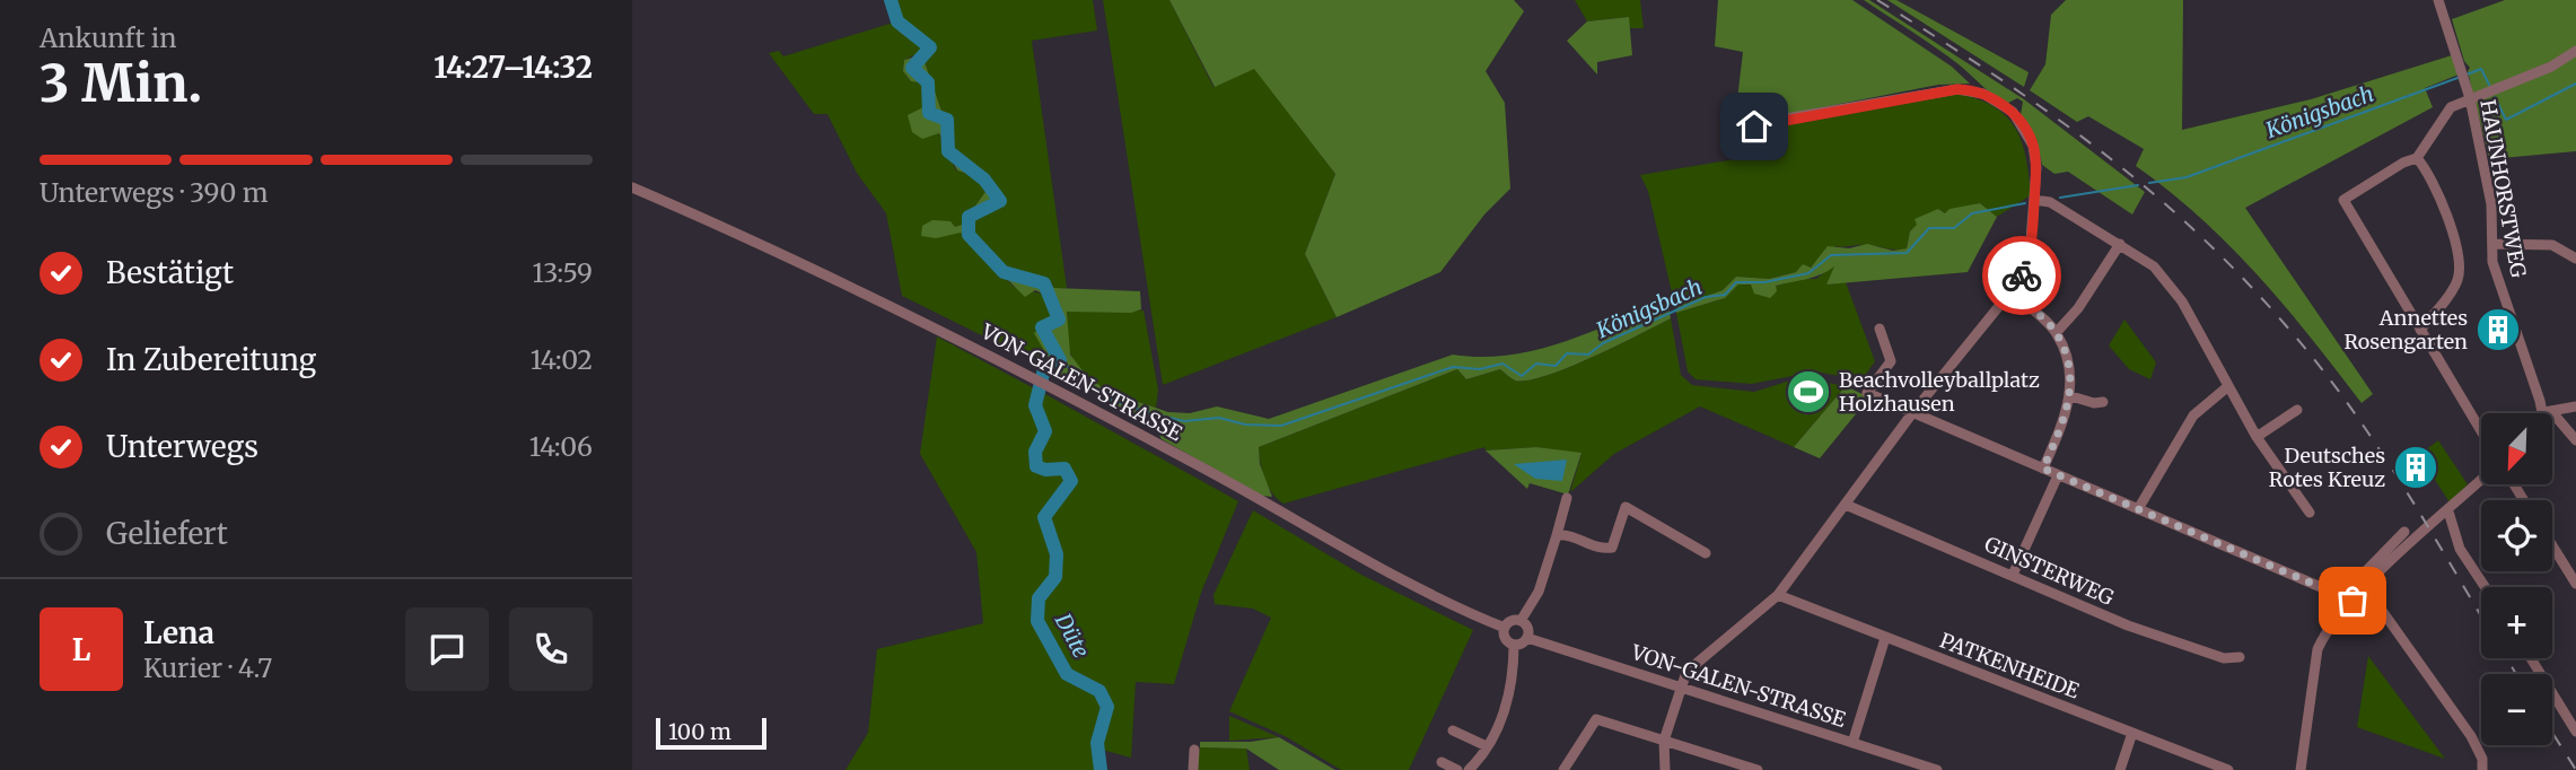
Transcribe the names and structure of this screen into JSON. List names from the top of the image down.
{
  "streets": {
    "street": [
      "HAUNHORSTWEG",
      "VON-GALEN-STRASSE",
      "GINSTERWEG",
      "PATKENHEIDE"
    ]
  },
  "water": ["Königsbach", "Düte"],
  "places": {
    "building": ["Annettes Rosengarten", "Deutsches Rotes Kreuz"],
    "sports": ["Beachvolleyballplatz Holzhausen"]
  },
  "scale_bar": "100 m",
  "north": "bottom left",
  "page": {
    "heading": ["3 Min.", "Ankunft in", "14:27–14:32"],
    "panel": ["Lena", "Kurier · 4.7"],
    "bar": "Unterwegs · 390 m",
    "list": [
      ["Bestätigt", "13:59"],
      ["In Zubereitung", "14:02"],
      ["Unterwegs", "14:06"],
      "Geliefert"
    ],
    "map_buttons": ["+", "−"],
    "round": "L",
    "scale": "100 m"
  }
}
